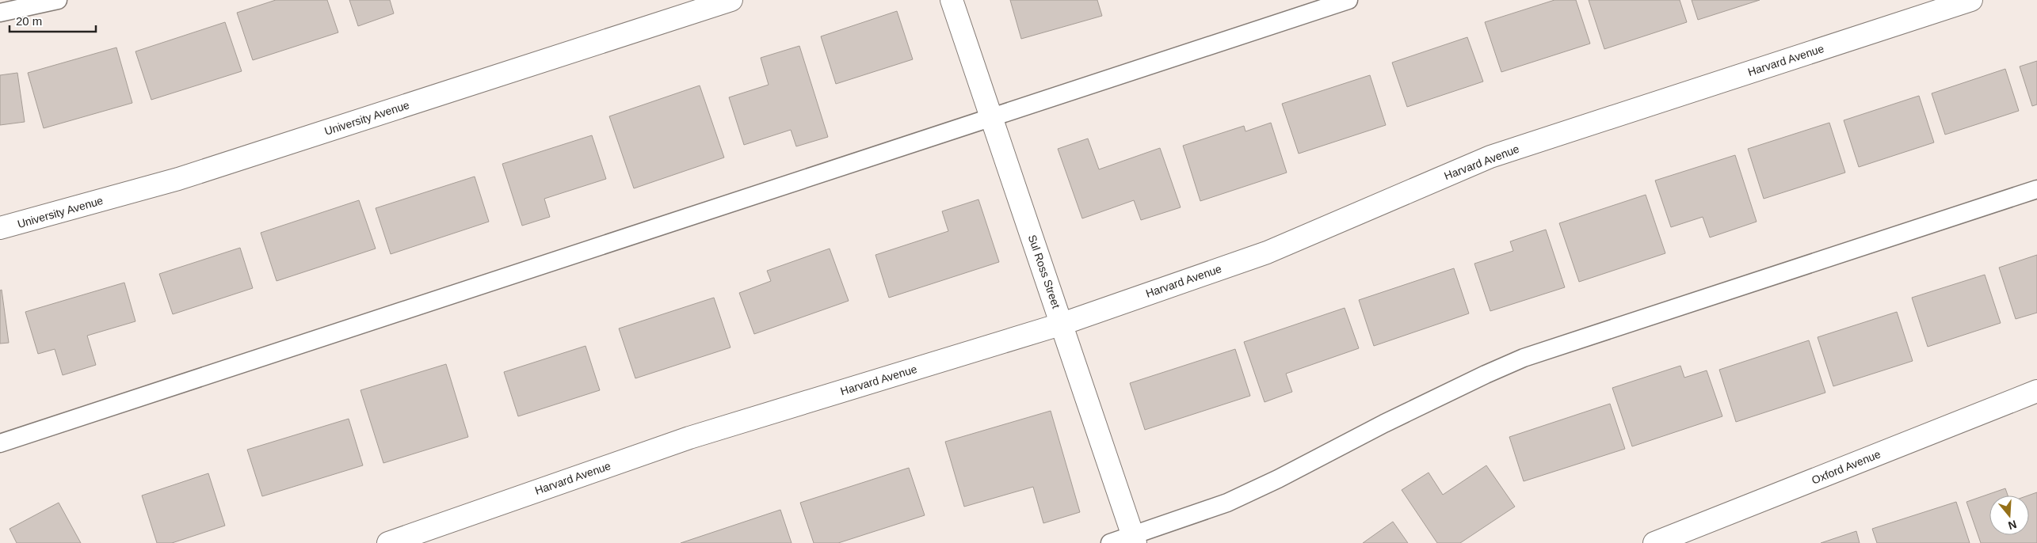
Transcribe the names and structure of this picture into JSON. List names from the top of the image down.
{
  "streets": {
    "street": [
      "Harvard Avenue",
      "University Avenue",
      "Sul Ross Street",
      "Oxford Avenue"
    ]
  },
  "crossings": [
    ["Harvard Avenue", "Sul Ross Street"]
  ],
  "scale_bar": "20 m",
  "north": "bottom"
}
